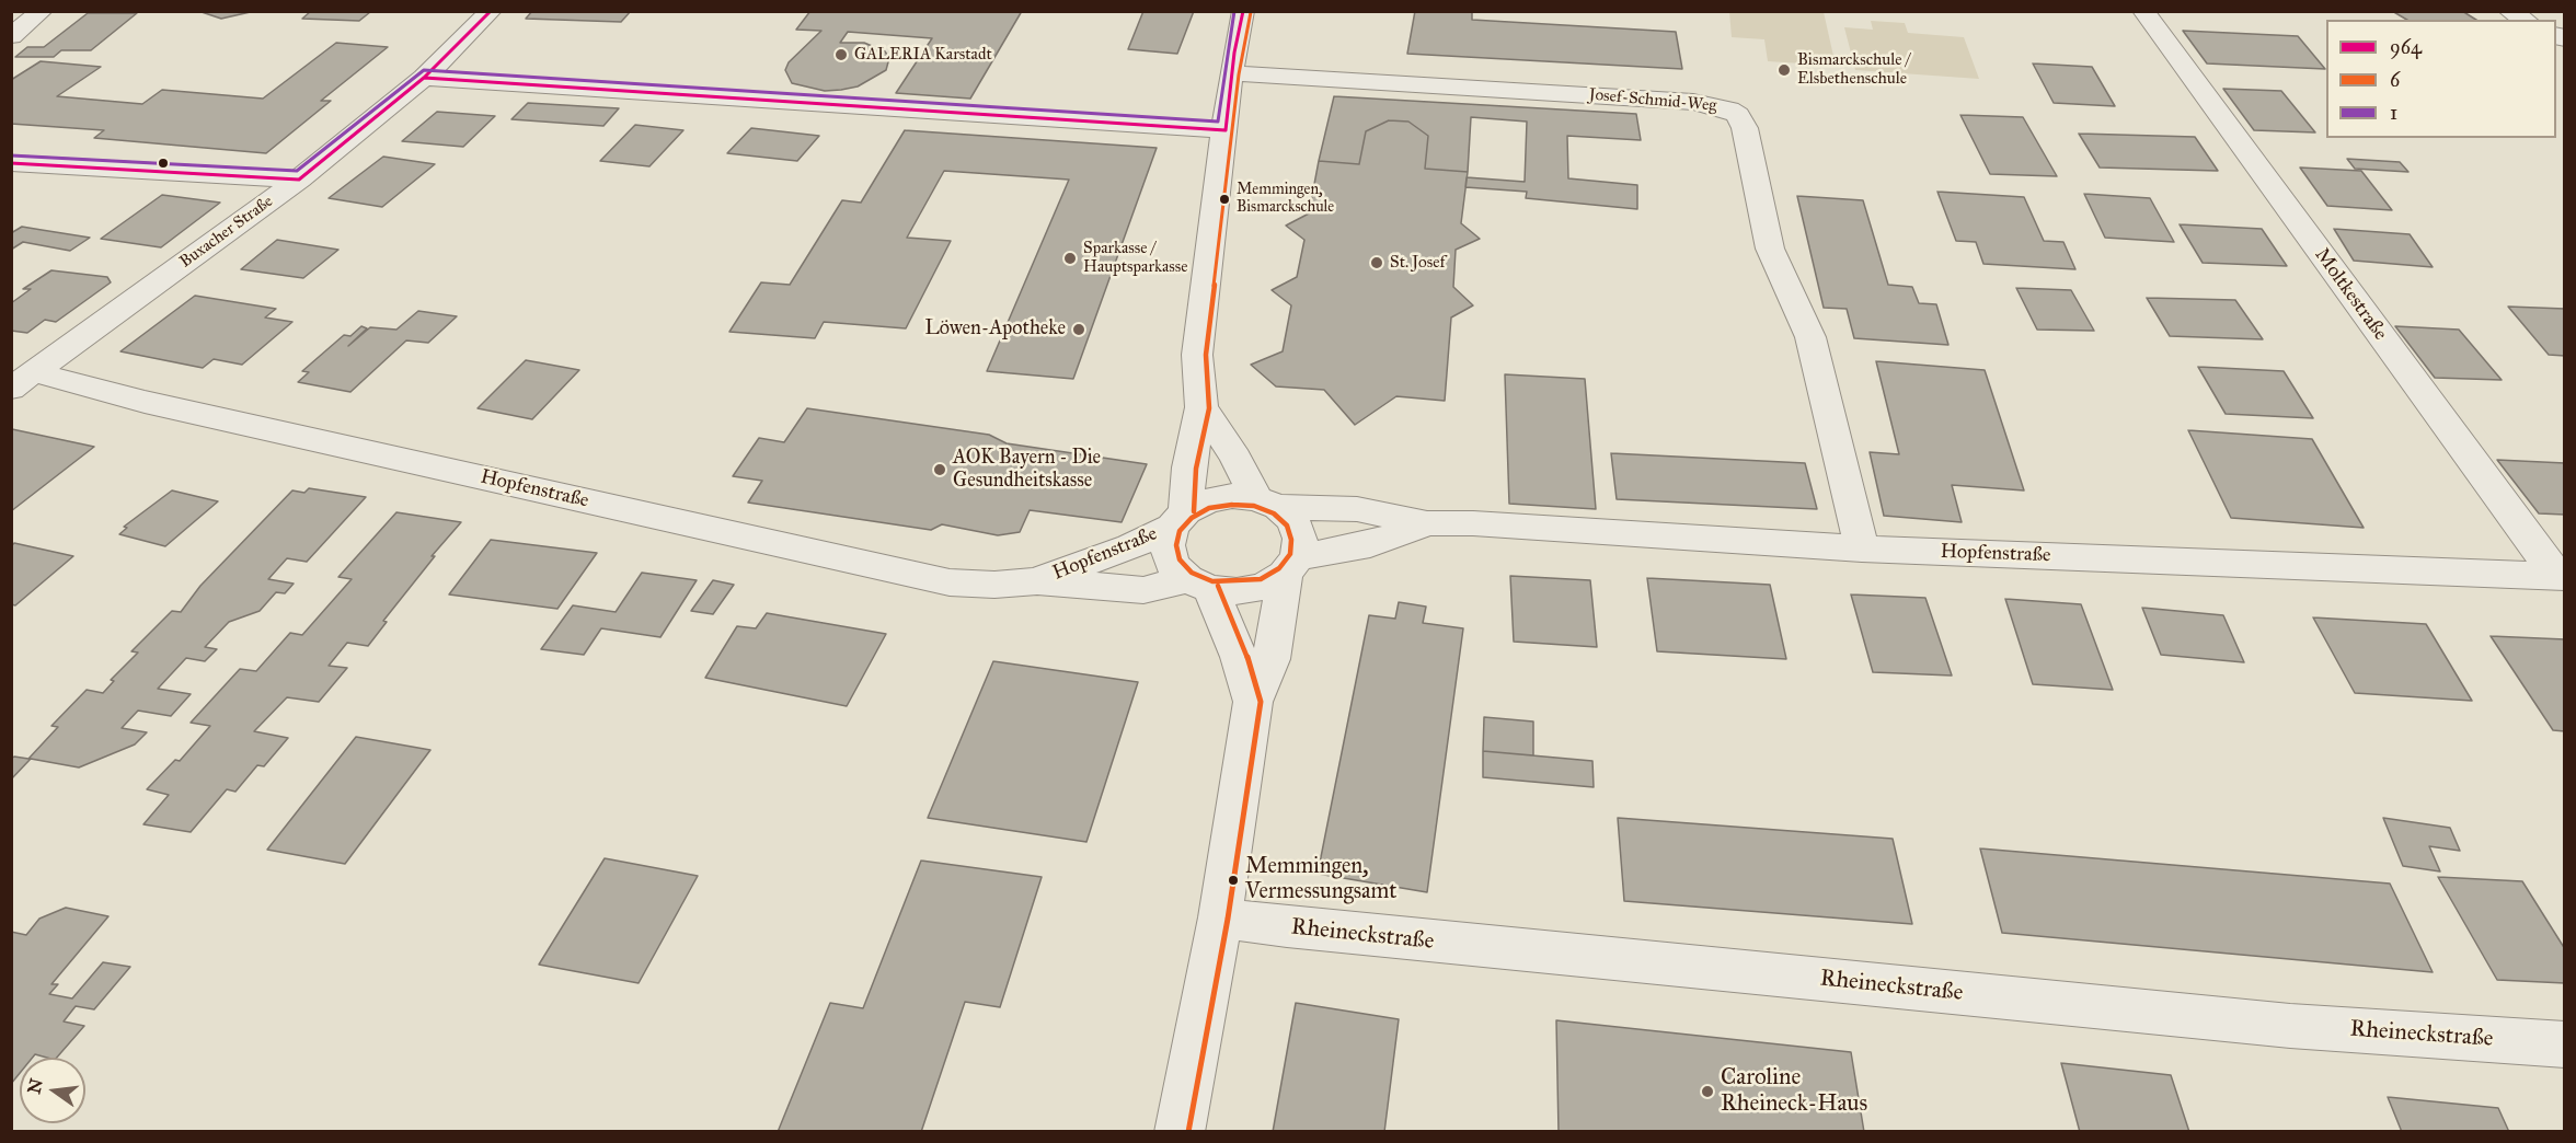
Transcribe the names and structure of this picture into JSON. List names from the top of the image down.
{
  "streets": {
    "street": [
      "Josef-Schmid-Weg",
      "Buxacher Straße",
      "Moltkestraße",
      "Hopfenstraße",
      "Rheineckstraße"
    ]
  },
  "crossings": [
    ["Josef-Schmid-Weg", "Hopfenstraße"],
    ["Buxacher Straße", "Hopfenstraße"],
    ["Moltkestraße", "Hopfenstraße"]
  ],
  "places": [
    "GALERIA Karstadt",
    "Bismarckschule / Elsbethenschule",
    "Memmingen, Bismarckschule",
    "Sparkasse / Hauptsparkasse",
    "St. Josef",
    "Löwen-Apotheke",
    "AOK Bayern - Die Gesundheitskasse",
    "Memmingen, Vermessungsamt",
    "Caroline Rheineck-Haus"
  ],
  "lines": ["transit line 964", "transit line 1", "transit line 6"],
  "legend": ["964", "6", "1"],
  "north": "left"
}
